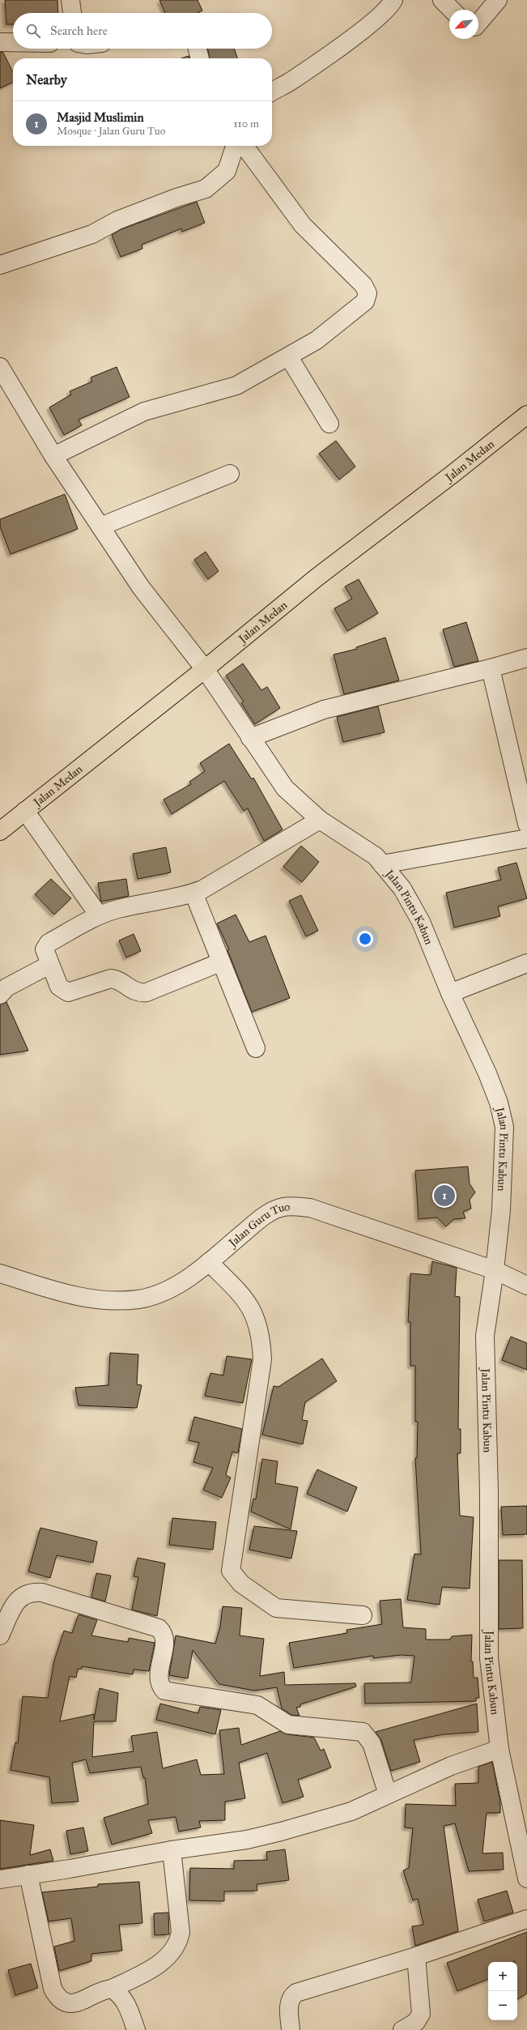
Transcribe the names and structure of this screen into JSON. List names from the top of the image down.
{
  "streets": {
    "main road": ["Jalan Medan"],
    "street": ["Jalan Pintu Kabun", "Jalan Guru Tuo"]
  },
  "crossings": [
    ["Jalan Medan", "Jalan Pintu Kabun"],
    ["Jalan Pintu Kabun", "Jalan Guru Tuo"]
  ],
  "north": "bottom left",
  "page": {
    "search": "Search here",
    "heading": "Nearby",
    "list": [
      {
        "mark": "1",
        "name": "Masjid Muslimin",
        "note": "Mosque · Jalan Guru Tuo",
        "value": "110 m"
      }
    ],
    "pins": "1",
    "map_buttons": ["+", "−"]
  }
}
